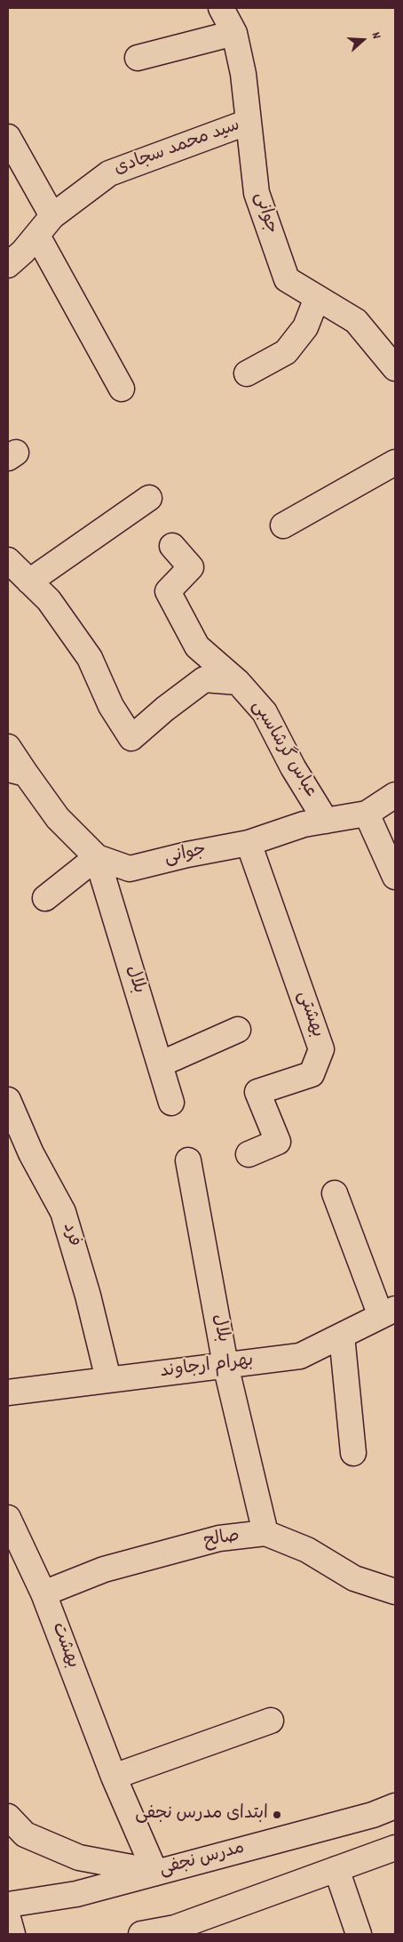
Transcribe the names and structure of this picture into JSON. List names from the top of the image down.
{
  "streets": {
    "street": [
      "سید محمد سجادی",
      "جوانی",
      "عباس گرشاسبی",
      "بلال",
      "بهشتی",
      "فرد",
      "بهرام ارجاوند",
      "صالح",
      "بهشت",
      "مدرس نجفی"
    ]
  },
  "crossings": [
    ["سید محمد سجادی", "جوانی"],
    ["جوانی", "عباس گرشاسبی"],
    ["جوانی", "بلال"],
    ["جوانی", "بهشتی"],
    ["بلال", "بهرام ارجاوند"],
    ["بلال", "صالح"],
    ["فرد", "بهرام ارجاوند"],
    ["صالح", "بهشت"],
    ["بهشت", "مدرس نجفی"]
  ],
  "places": ["ابتدای مدرس نجفی"],
  "north": "right"
}
